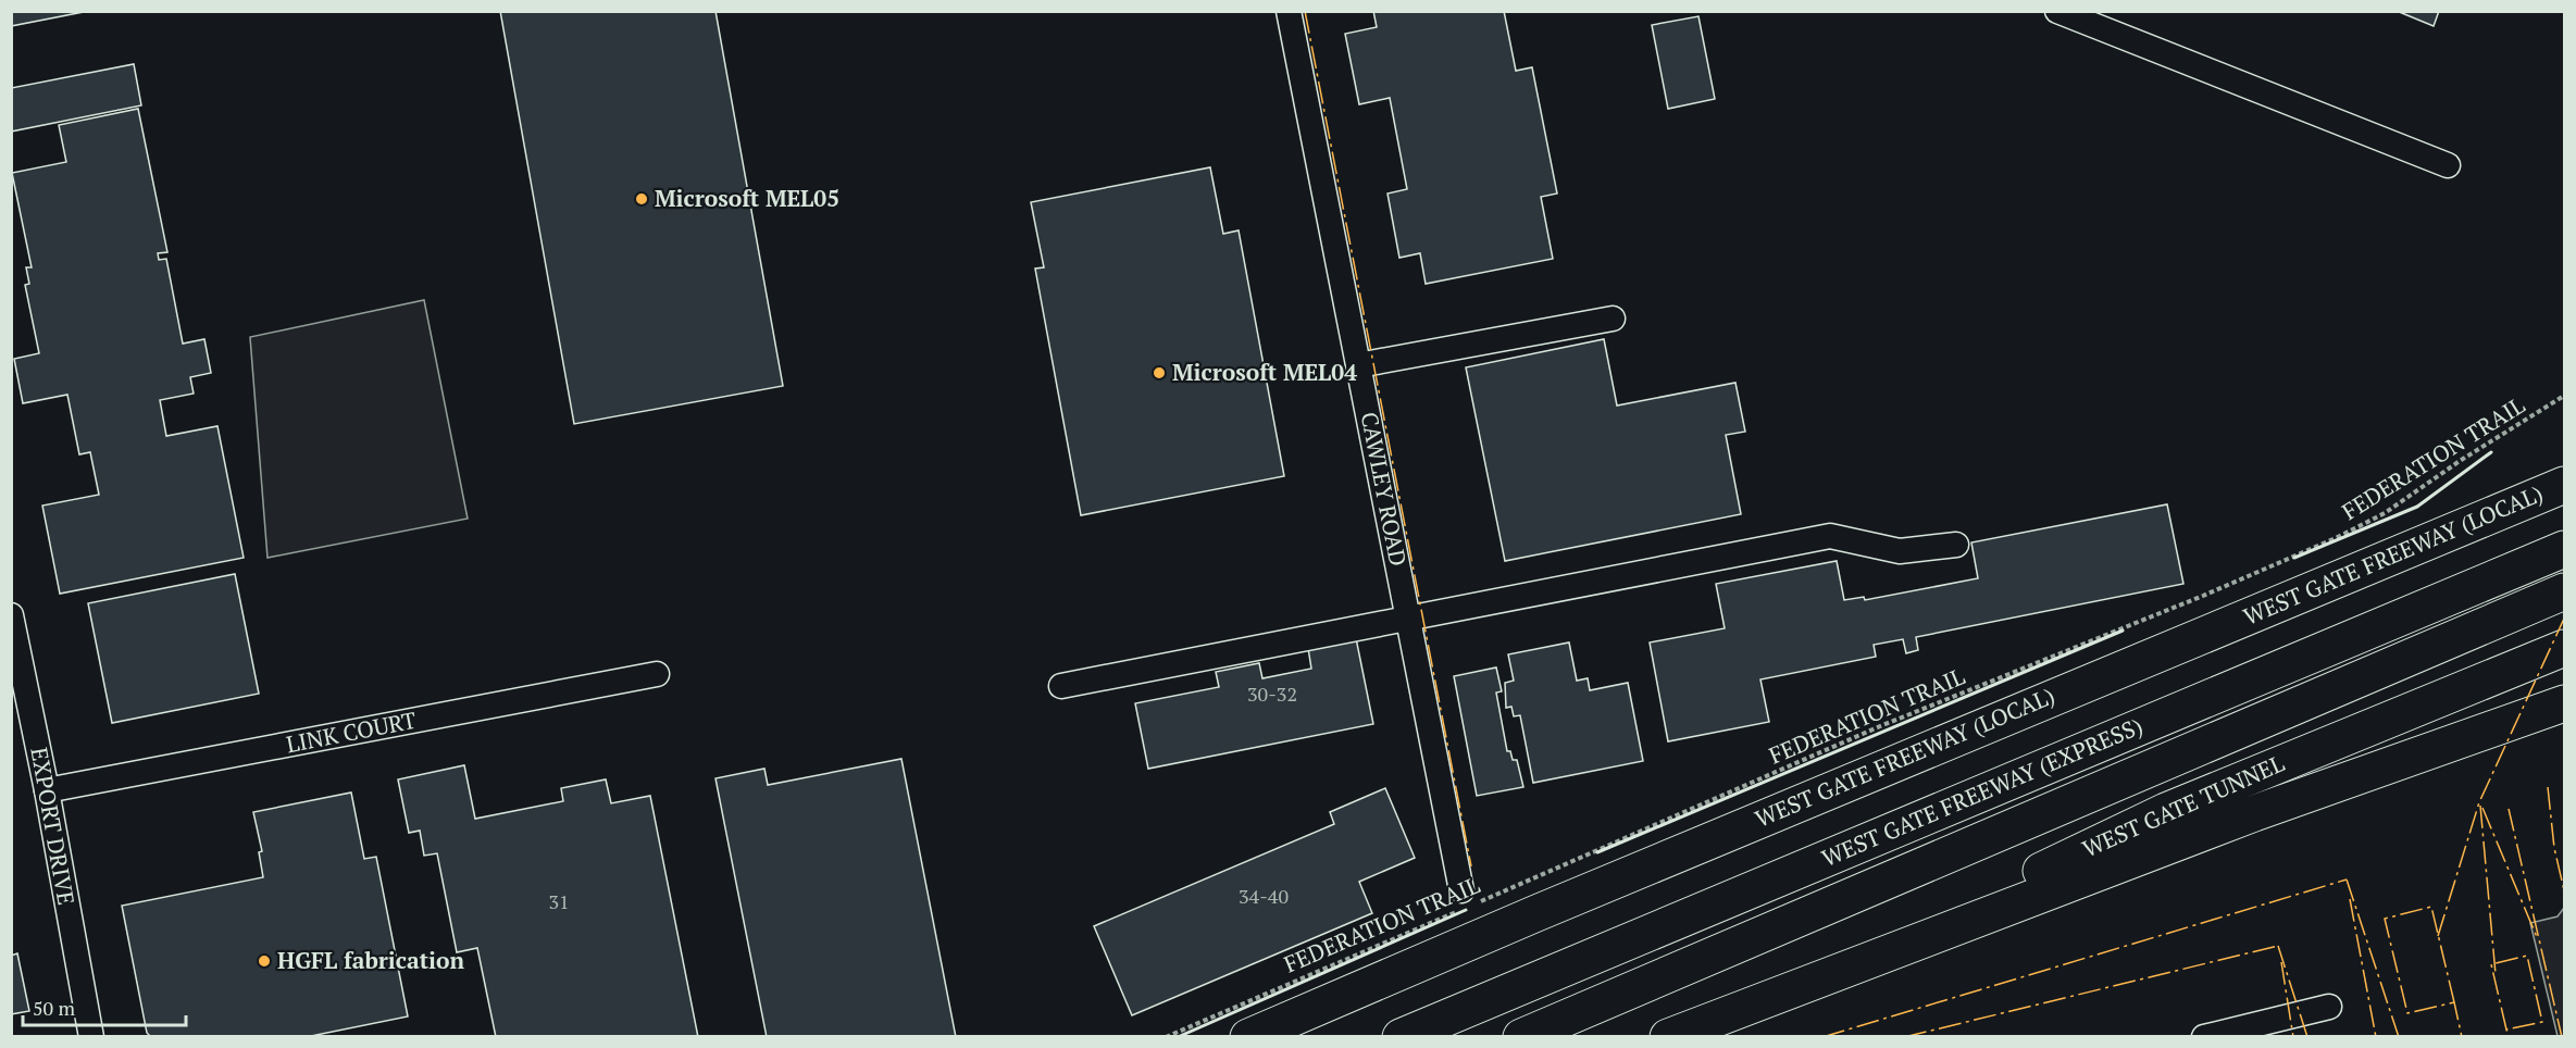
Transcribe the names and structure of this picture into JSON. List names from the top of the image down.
{
  "streets": {
    "highway": ["WEST GATE FREEWAY (LOCAL)", "WEST GATE FREEWAY (EXPRESS)", "WEST GATE TUNNEL"],
    "street": ["CAWLEY ROAD", "LINK COURT", "EXPORT DRIVE"],
    "path": ["FEDERATION TRAIL"]
  },
  "crossings": [
    ["FEDERATION TRAIL", "CAWLEY ROAD"],
    ["LINK COURT", "EXPORT DRIVE"]
  ],
  "places": ["Microsoft MEL05", "Microsoft MEL04", "HGFL fabrication"],
  "house_numbers": ["30-32", "34-40", "31"],
  "scale_bar": "50 m"
}
